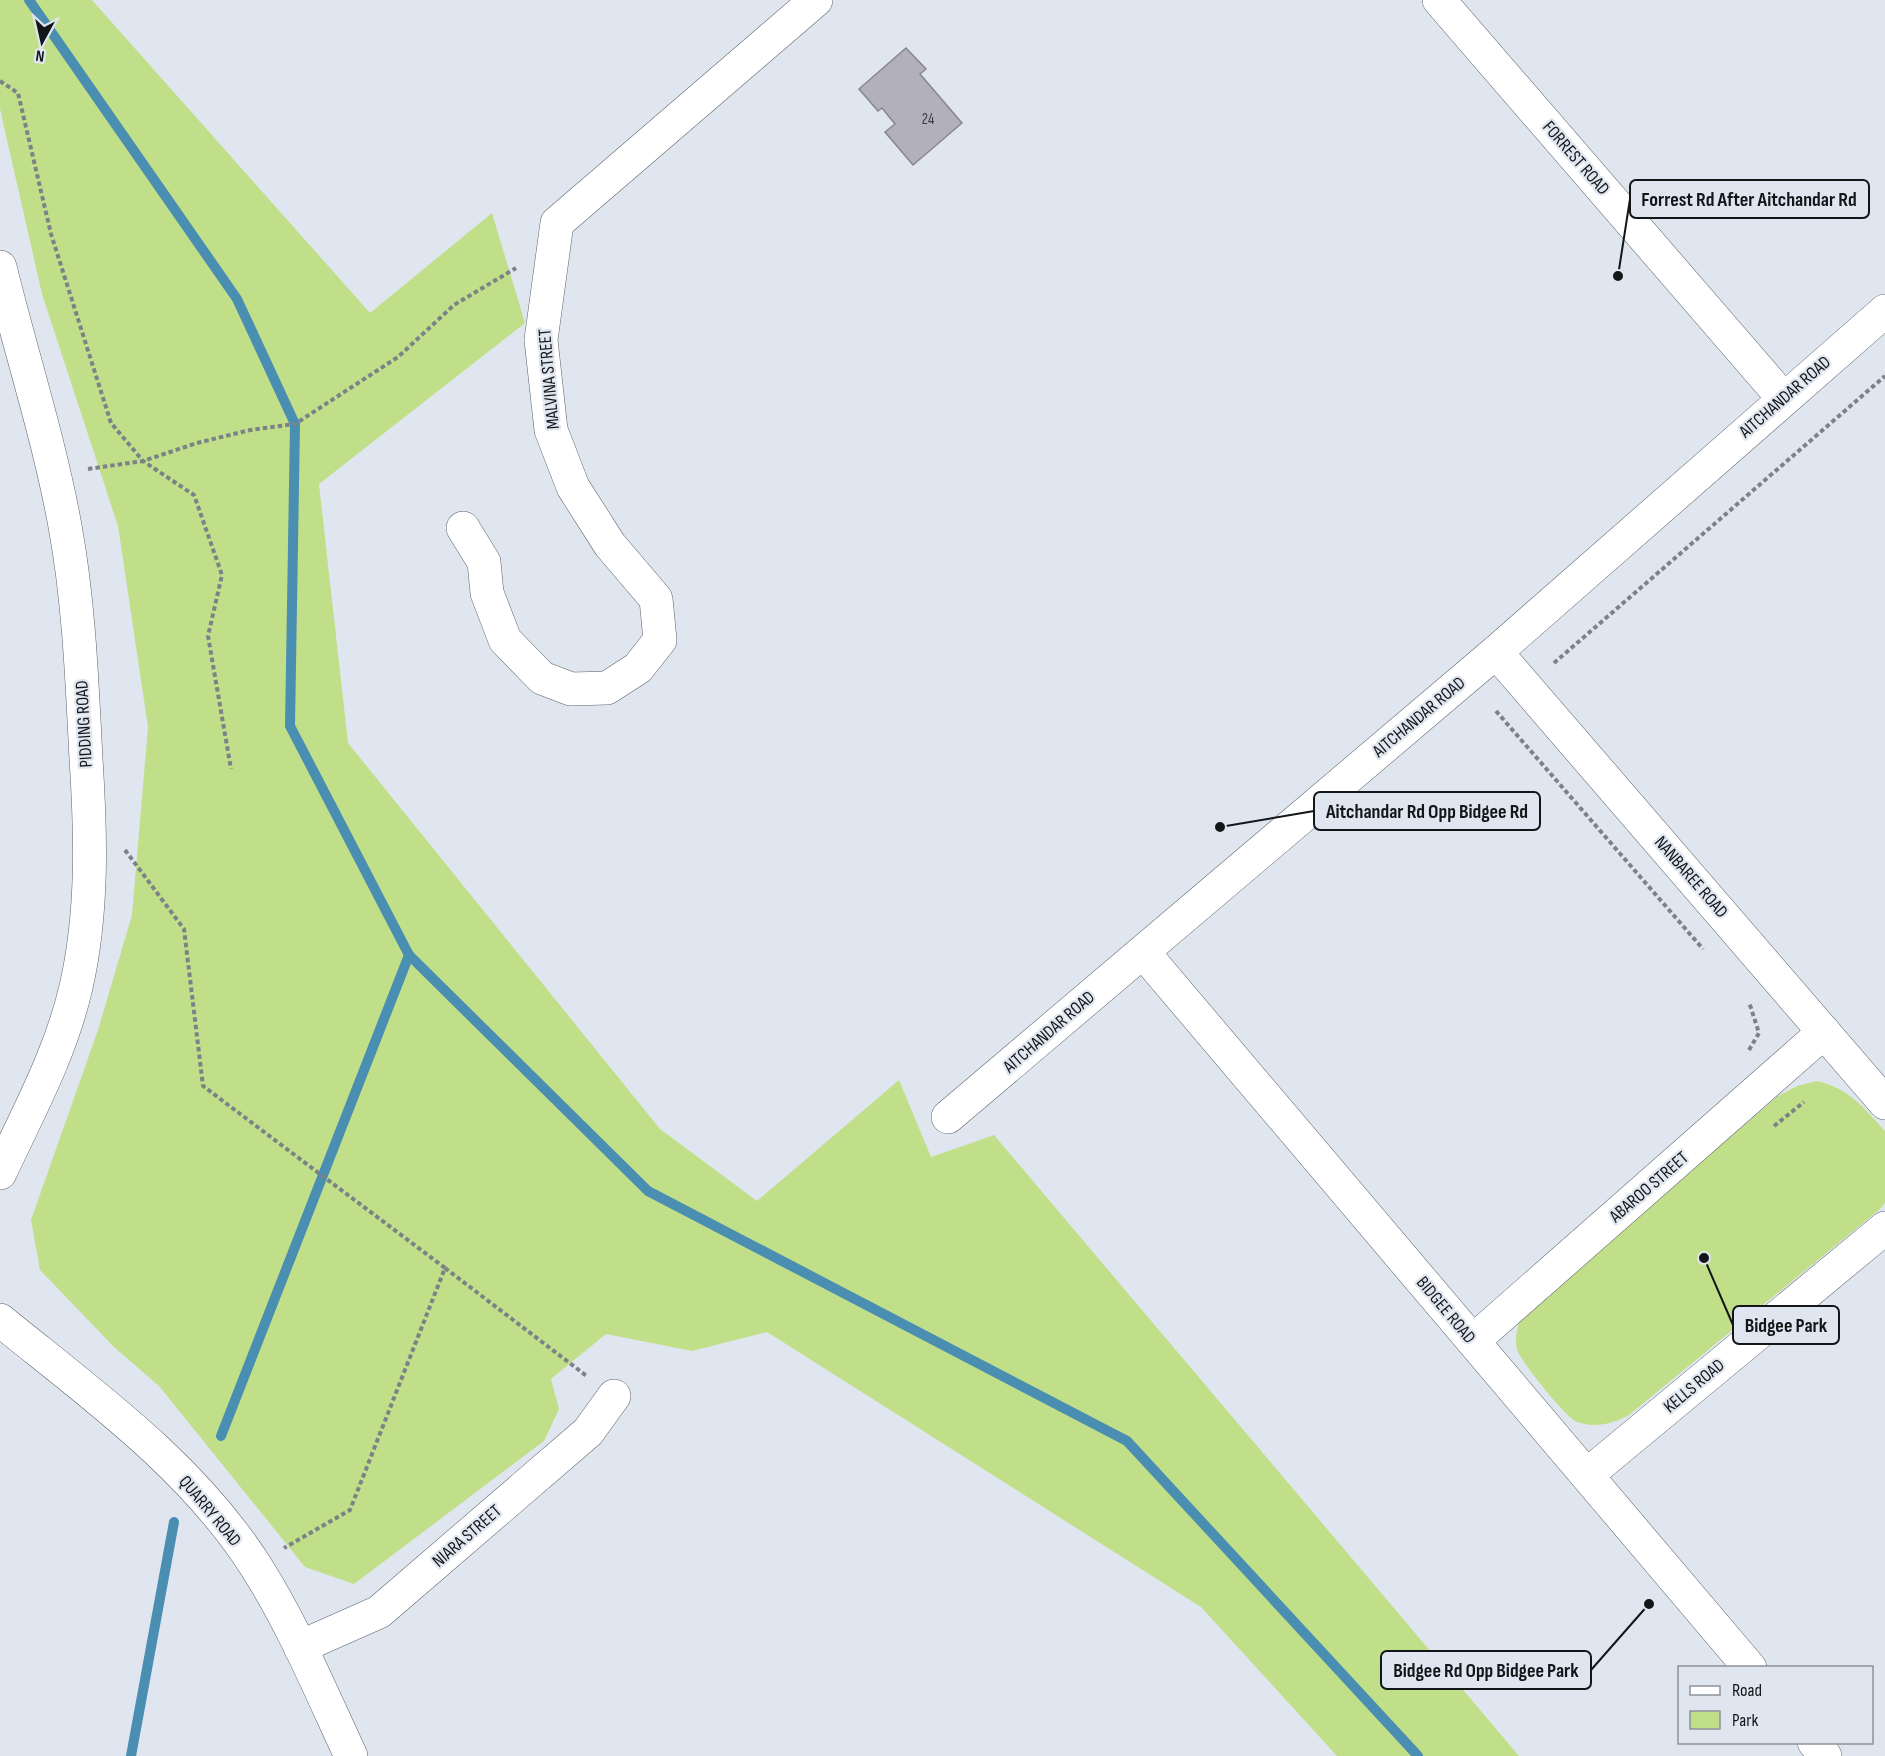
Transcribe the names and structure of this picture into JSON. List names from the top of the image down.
{
  "streets": {
    "street": [
      "FORREST ROAD",
      "MALVINA STREET",
      "AITCHANDAR ROAD",
      "PIDDING ROAD",
      "NANBAREE ROAD",
      "ABAROO STREET",
      "BIDGEE ROAD",
      "KELLS ROAD",
      "QUARRY ROAD",
      "NIARA STREET"
    ]
  },
  "crossings": [
    ["FORREST ROAD", "AITCHANDAR ROAD"],
    ["AITCHANDAR ROAD", "NANBAREE ROAD"],
    ["AITCHANDAR ROAD", "BIDGEE ROAD"],
    ["NANBAREE ROAD", "ABAROO STREET"],
    ["ABAROO STREET", "BIDGEE ROAD"],
    ["BIDGEE ROAD", "KELLS ROAD"],
    ["QUARRY ROAD", "NIARA STREET"]
  ],
  "places": [
    "Forrest Rd After Aitchandar Rd",
    "Aitchandar Rd Opp Bidgee Rd",
    "Bidgee Park",
    "Bidgee Rd Opp Bidgee Park"
  ],
  "house_numbers": ["24"],
  "legend": ["Road", "Park"],
  "north": "bottom"
}
